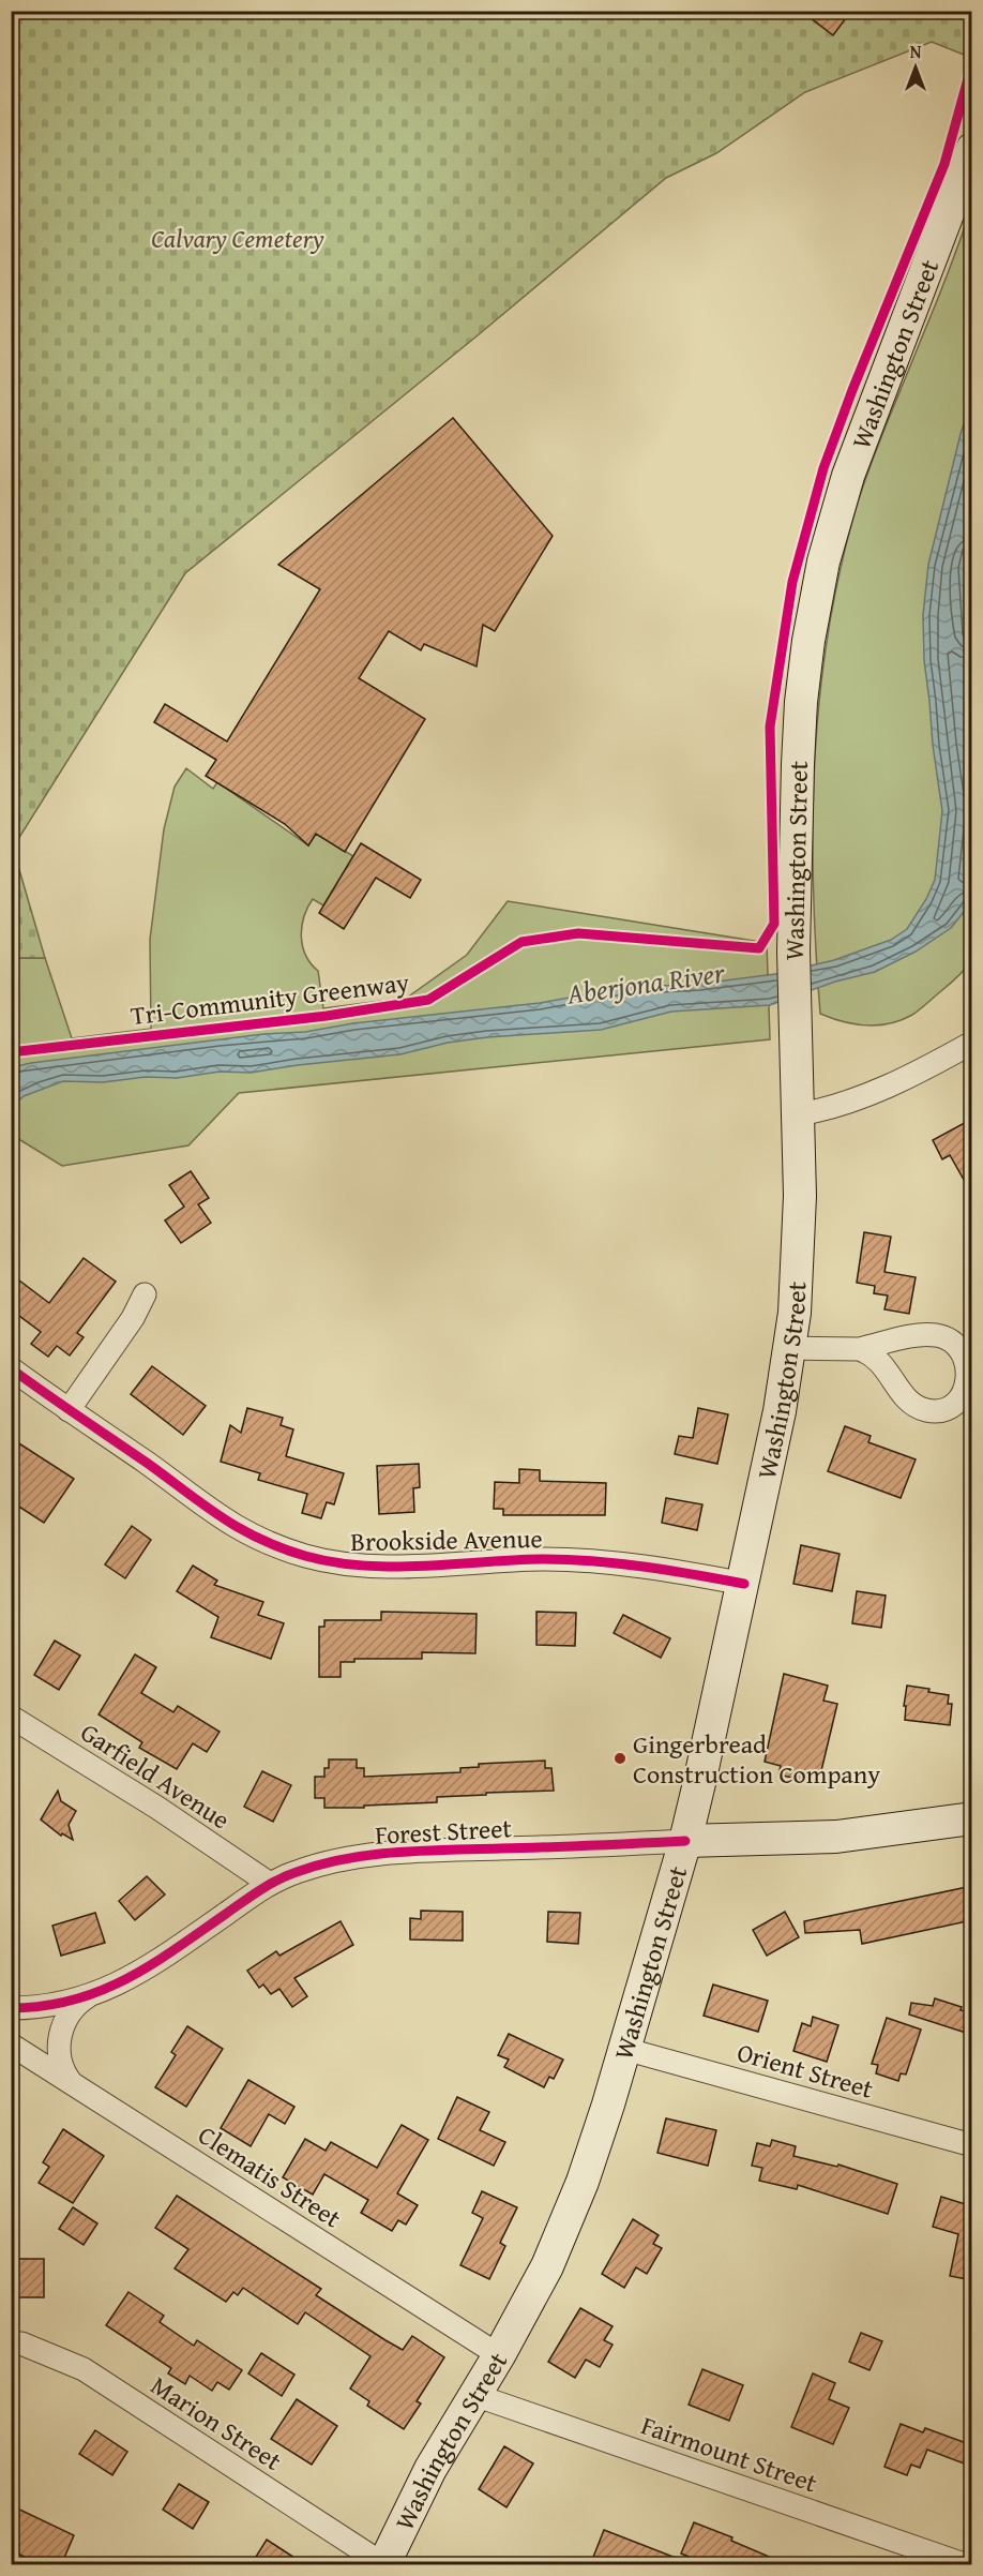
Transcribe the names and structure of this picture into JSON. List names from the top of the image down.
{
  "streets": {
    "main road": ["Washington Street", "Forest Street"],
    "street": [
      "Brookside Avenue",
      "Garfield Avenue",
      "Orient Street",
      "Clematis Street",
      "Marion Street",
      "Fairmount Street"
    ],
    "cycle path": ["Tri-Community Greenway"]
  },
  "crossings": [
    ["Washington Street", "Brookside Avenue"],
    ["Washington Street", "Forest Street"],
    ["Washington Street", "Orient Street"],
    ["Washington Street", "Clematis Street"],
    ["Washington Street", "Marion Street"],
    ["Washington Street", "Fairmount Street"],
    ["Garfield Avenue", "Forest Street"]
  ],
  "water": ["Aberjona River"],
  "parks": ["Calvary Cemetery"],
  "places": ["Gingerbread Construction Company"],
  "north": "top"
}
